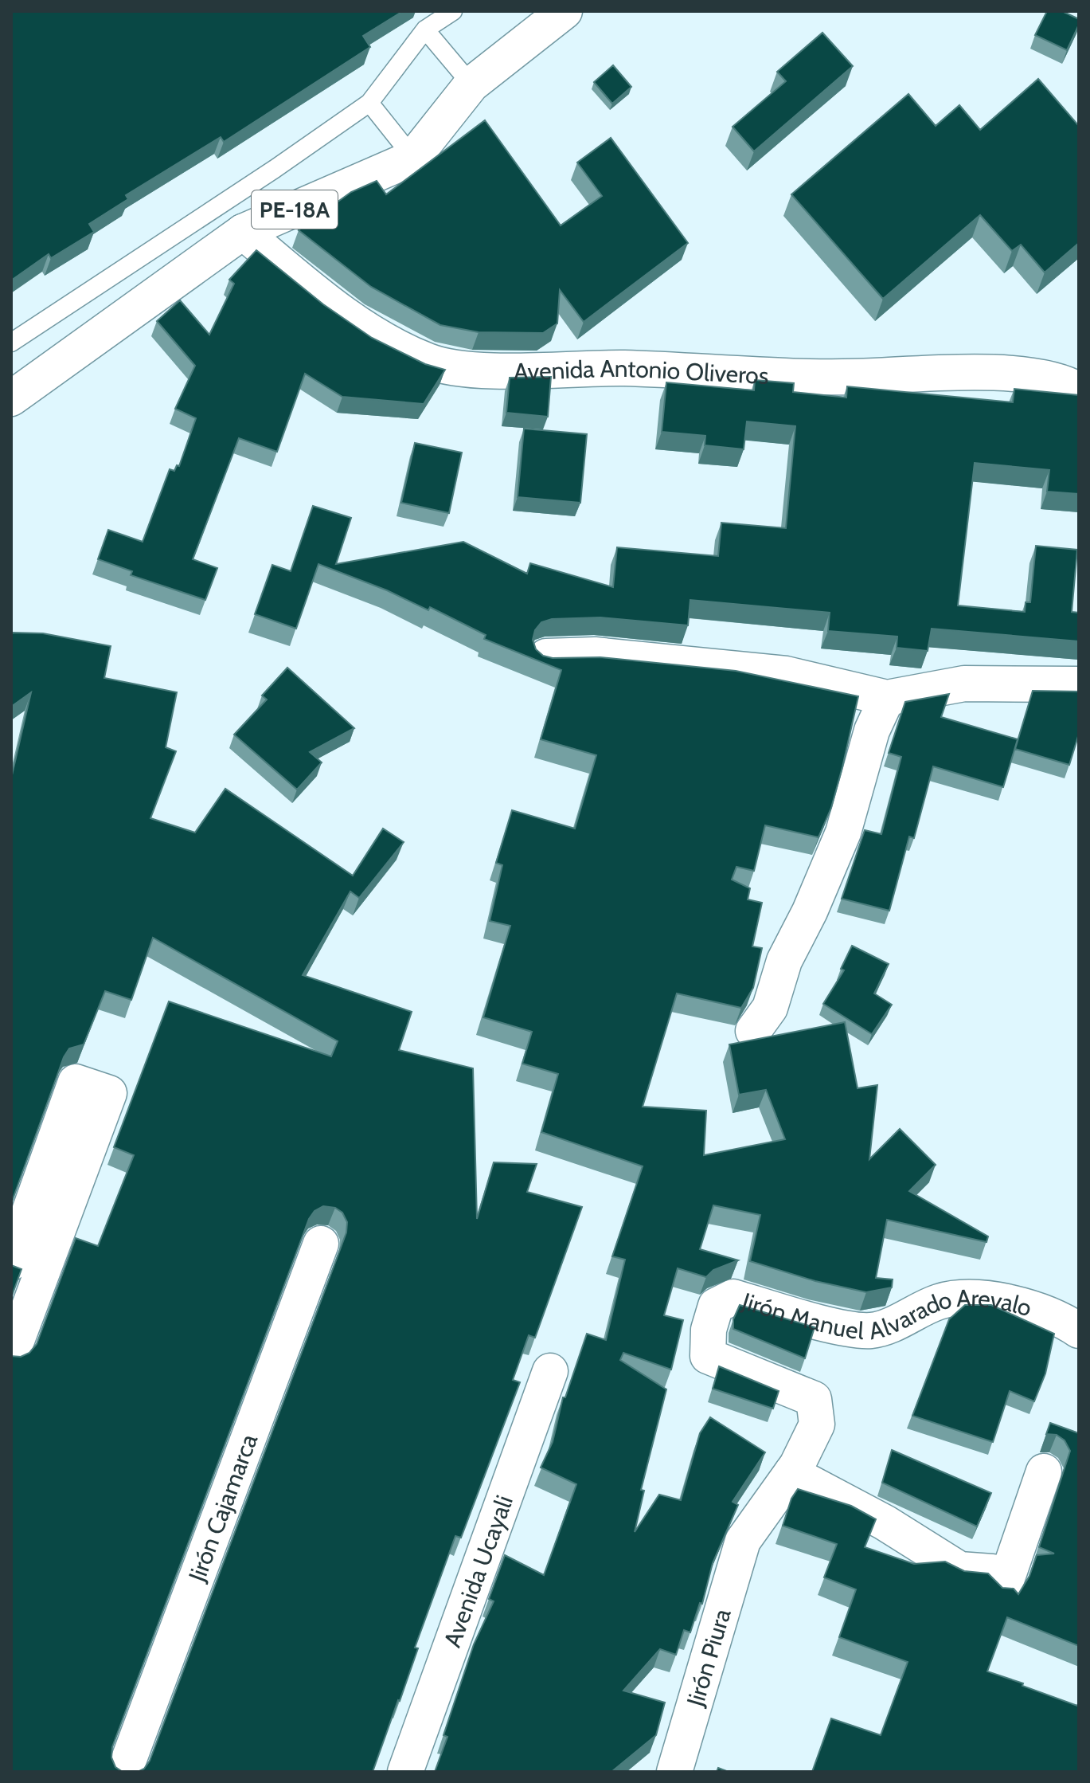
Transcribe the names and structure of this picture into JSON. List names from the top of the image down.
{
  "streets": {
    "main road": [
      "PE-18A",
      "Avenida Antonio Oliveros",
      "Jirón Manuel Alvarado Arevalo",
      "Jirón Cajamarca",
      "Avenida Ucayali",
      "Jirón Piura"
    ]
  },
  "crossings": [
    ["PE-18A", "Avenida Antonio Oliveros"],
    ["Jirón Manuel Alvarado Arevalo", "Jirón Piura"]
  ]
}
